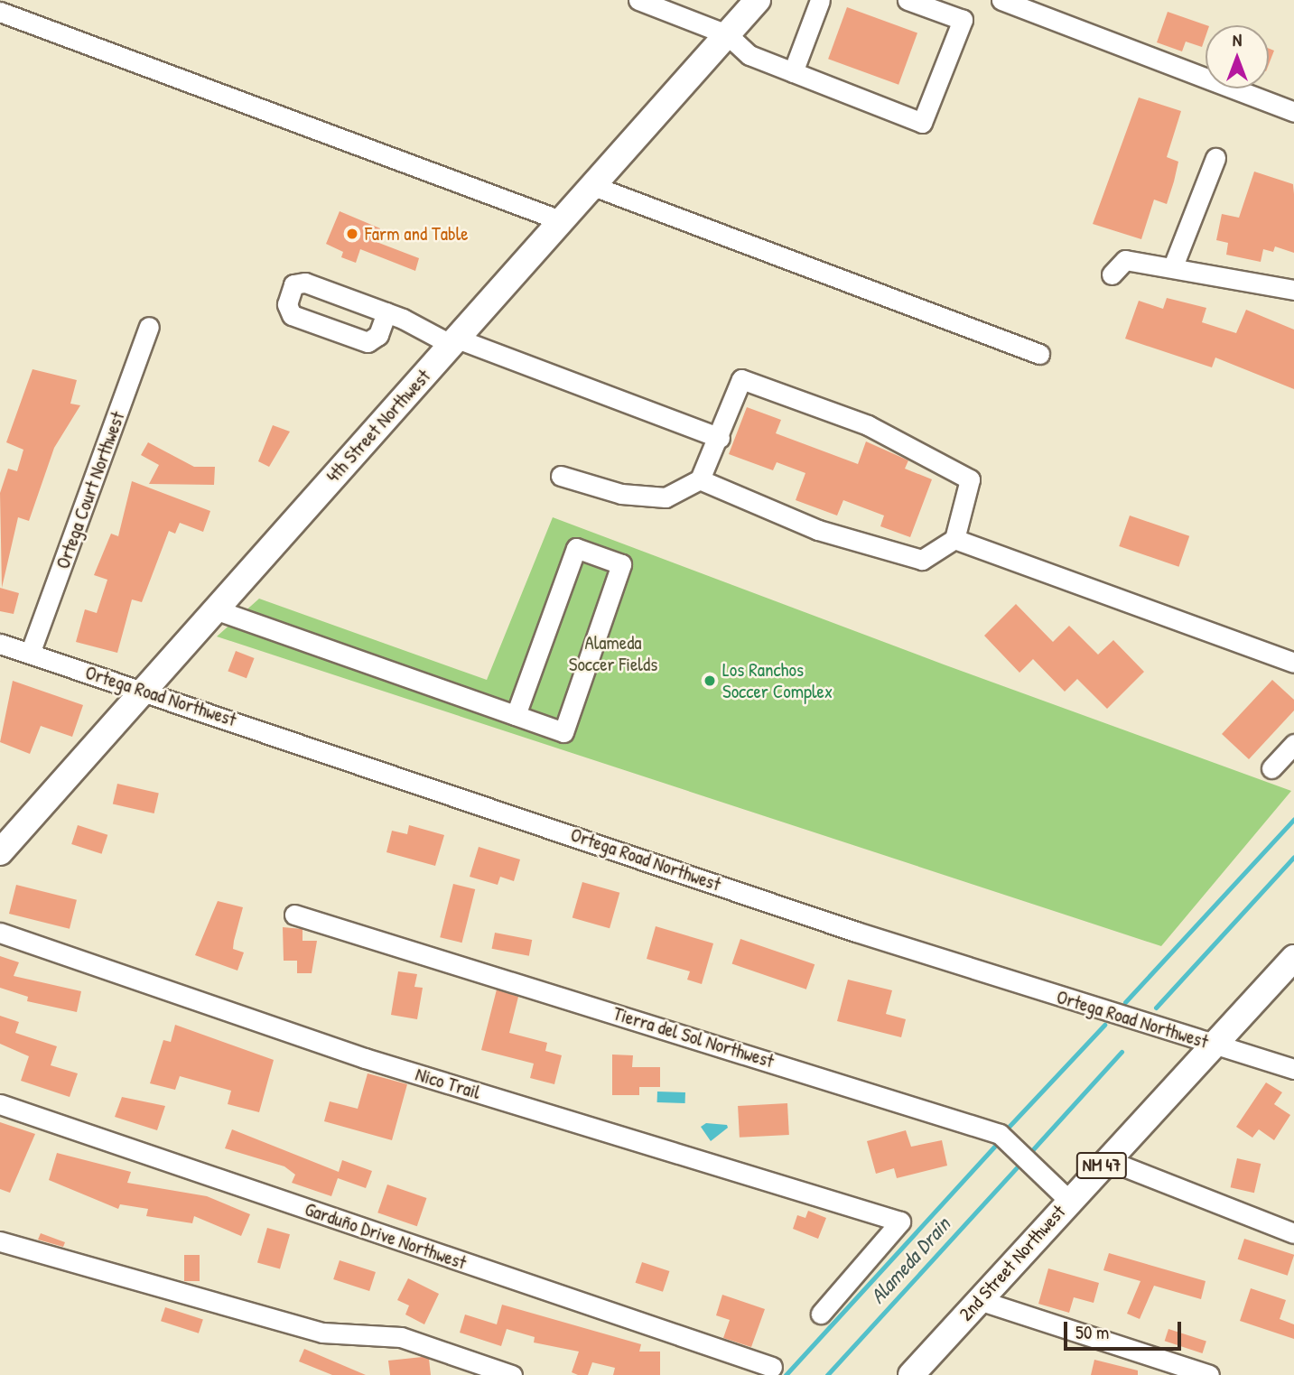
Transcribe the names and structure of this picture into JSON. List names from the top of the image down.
{
  "streets": {
    "main road": ["4th Street Northwest", "NM 47", "2nd Street Northwest"],
    "street": [
      "Ortega Court Northwest",
      "Ortega Road Northwest",
      "Tierra del Sol Northwest",
      "Nico Trail",
      "Garduño Drive Northwest"
    ]
  },
  "crossings": [
    ["4th Street Northwest", "Ortega Road Northwest"],
    ["Ortega Court Northwest", "Ortega Road Northwest"],
    ["Ortega Road Northwest", "2nd Street Northwest"],
    ["Tierra del Sol Northwest", "2nd Street Northwest"]
  ],
  "water": ["Alameda Drain"],
  "parks": ["Alameda Soccer Fields"],
  "places": ["Farm and Table", "Los Ranchos Soccer Complex"],
  "scale_bar": "50 m",
  "north": "top"
}
